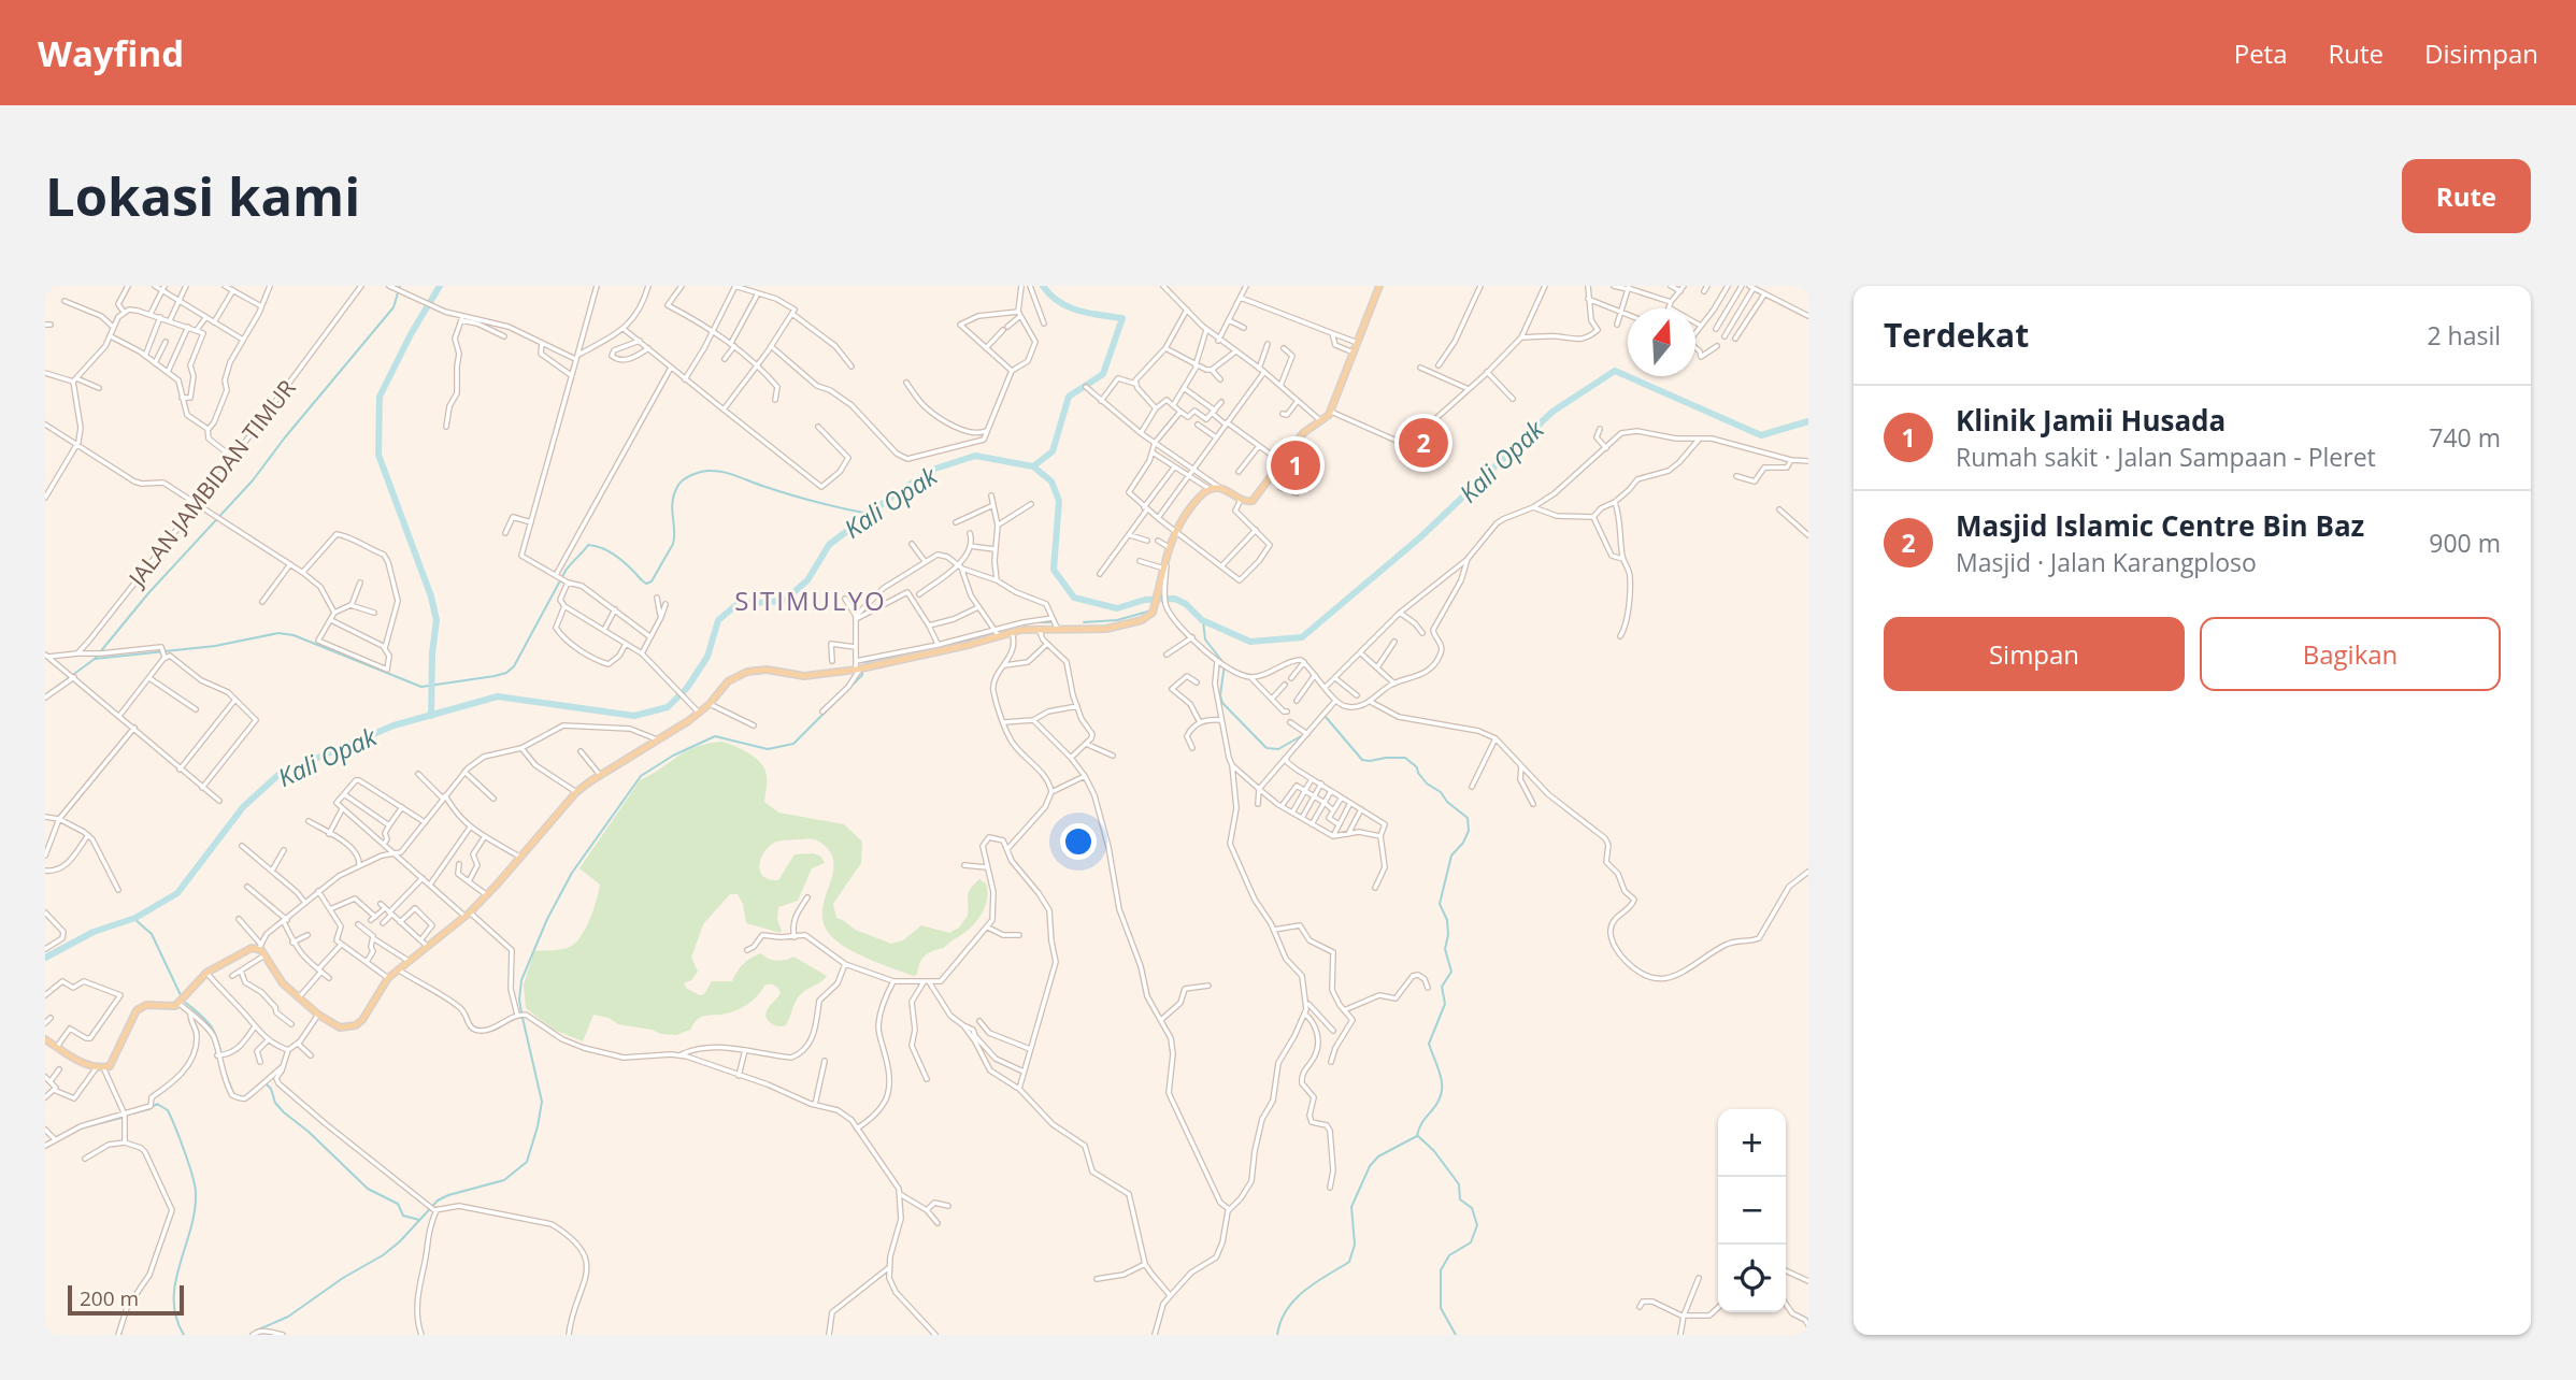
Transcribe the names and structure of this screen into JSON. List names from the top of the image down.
{
  "streets": {
    "street": ["JALAN JAMBIDAN TIMUR"]
  },
  "districts": ["SITIMULYO"],
  "water": ["Kali Opak"],
  "scale_bar": "200 m",
  "north": "top",
  "page": {
    "header": "Wayfind",
    "nav": ["Peta", "Rute", "Disimpan"],
    "buttons": [
      "Rute",
      ["Simpan", "Bagikan"]
    ],
    "title": "Lokasi kami",
    "heading": ["Terdekat", "2 hasil"],
    "list": [
      {
        "mark": "1",
        "name": "Klinik Jamii Husada",
        "note": "Rumah sakit · Jalan Sampaan - Pleret",
        "value": "740 m"
      },
      {
        "mark": "2",
        "name": "Masjid Islamic Centre Bin Baz",
        "note": "Masjid · Jalan Karangploso",
        "value": "900 m"
      }
    ],
    "pins": ["2", "1"],
    "map_buttons": ["+", "−"],
    "scale": "200 m"
  }
}
